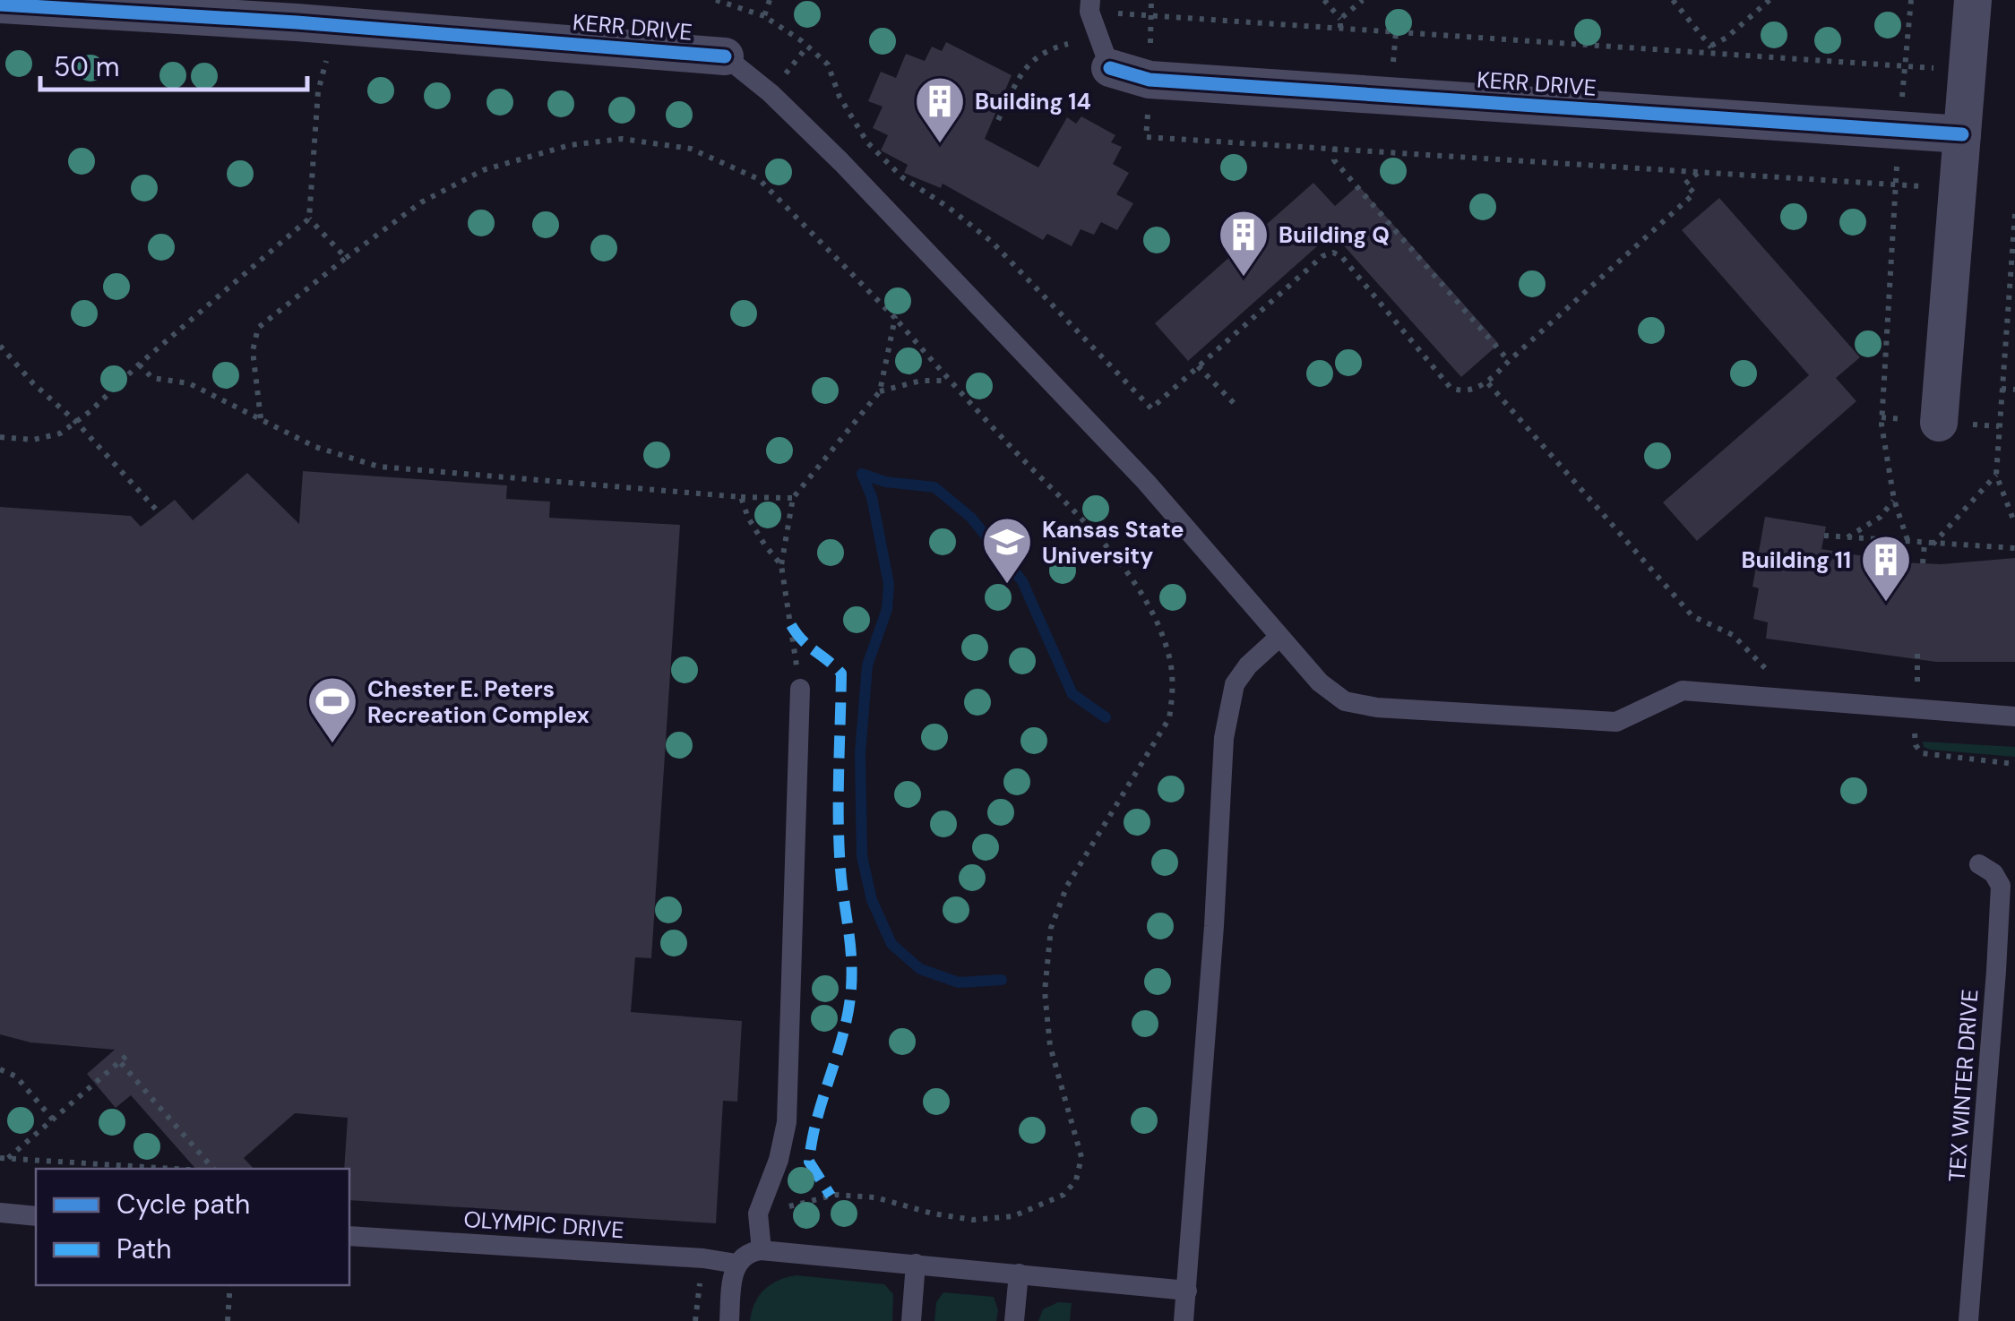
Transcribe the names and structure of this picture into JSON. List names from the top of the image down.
{
  "streets": {
    "street": ["KERR DRIVE"],
    "lane": ["TEX WINTER DRIVE", "OLYMPIC DRIVE"]
  },
  "places": {
    "building": ["Building 14", "Building Q", "Building 11"],
    "school or university": ["Kansas State University"],
    "sports": ["Chester E. Peters Recreation Complex"]
  },
  "legend": ["Cycle path", "Path"],
  "scale_bar": "50 m"
}
